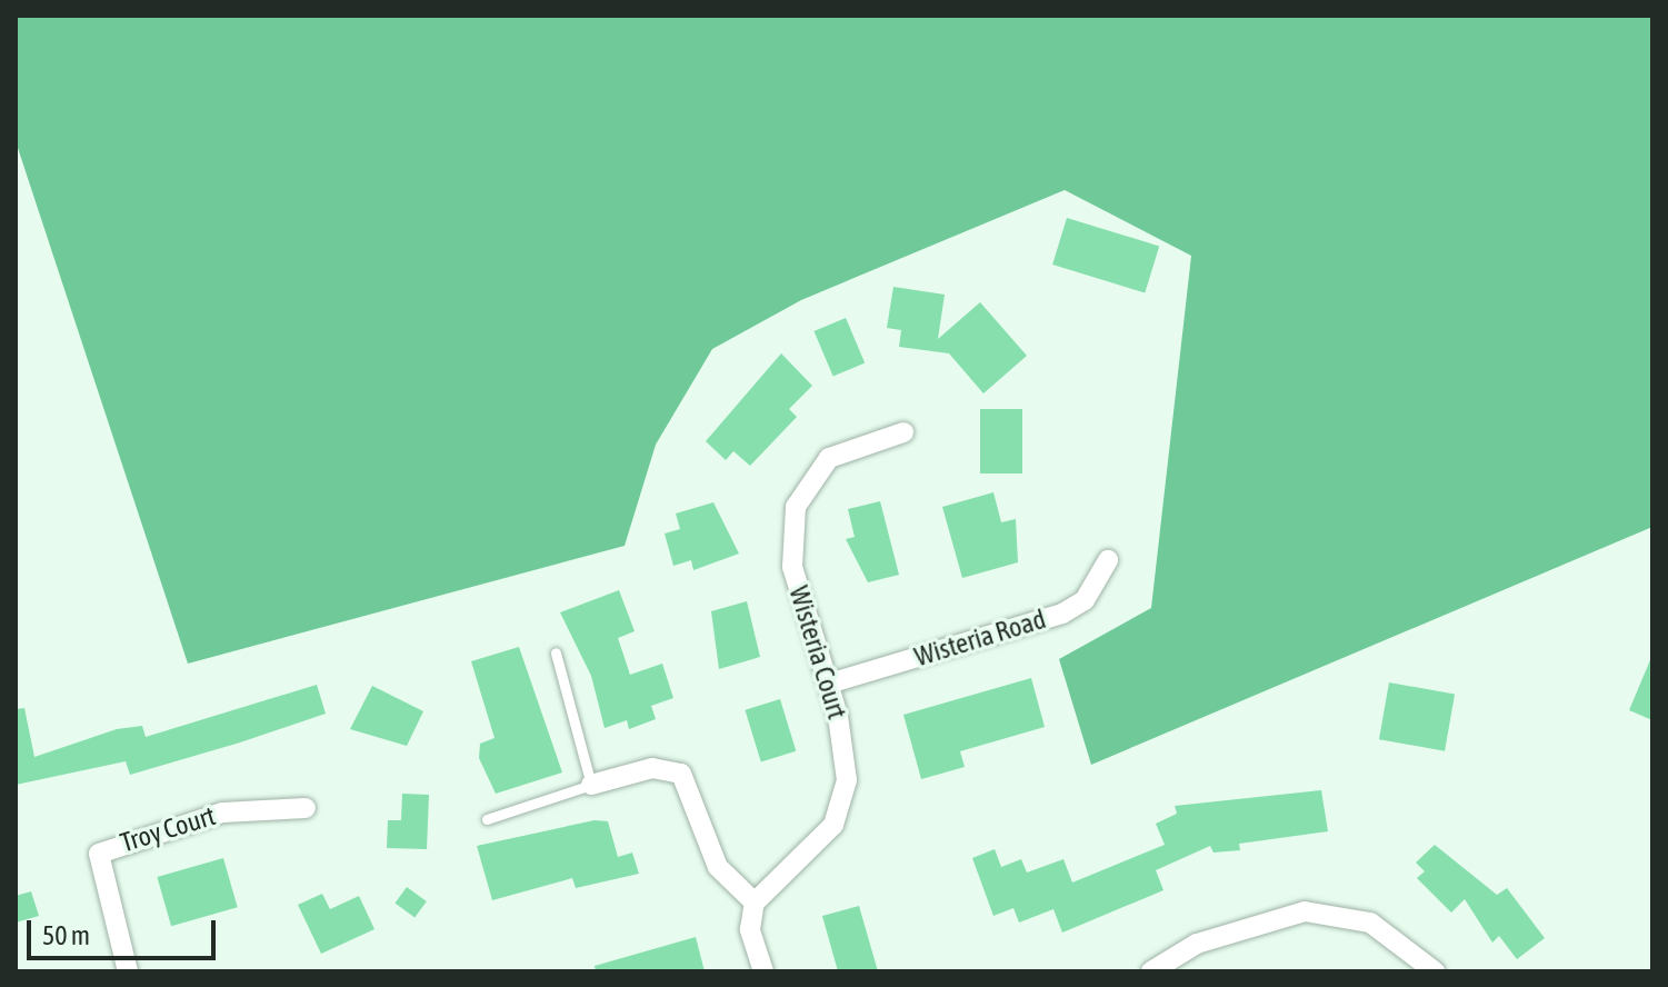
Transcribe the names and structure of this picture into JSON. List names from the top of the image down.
{
  "streets": {
    "street": ["Wisteria Road", "Wisteria Court", "Troy Court"]
  },
  "crossings": [
    ["Wisteria Road", "Wisteria Court"]
  ],
  "scale_bar": "50 m"
}
